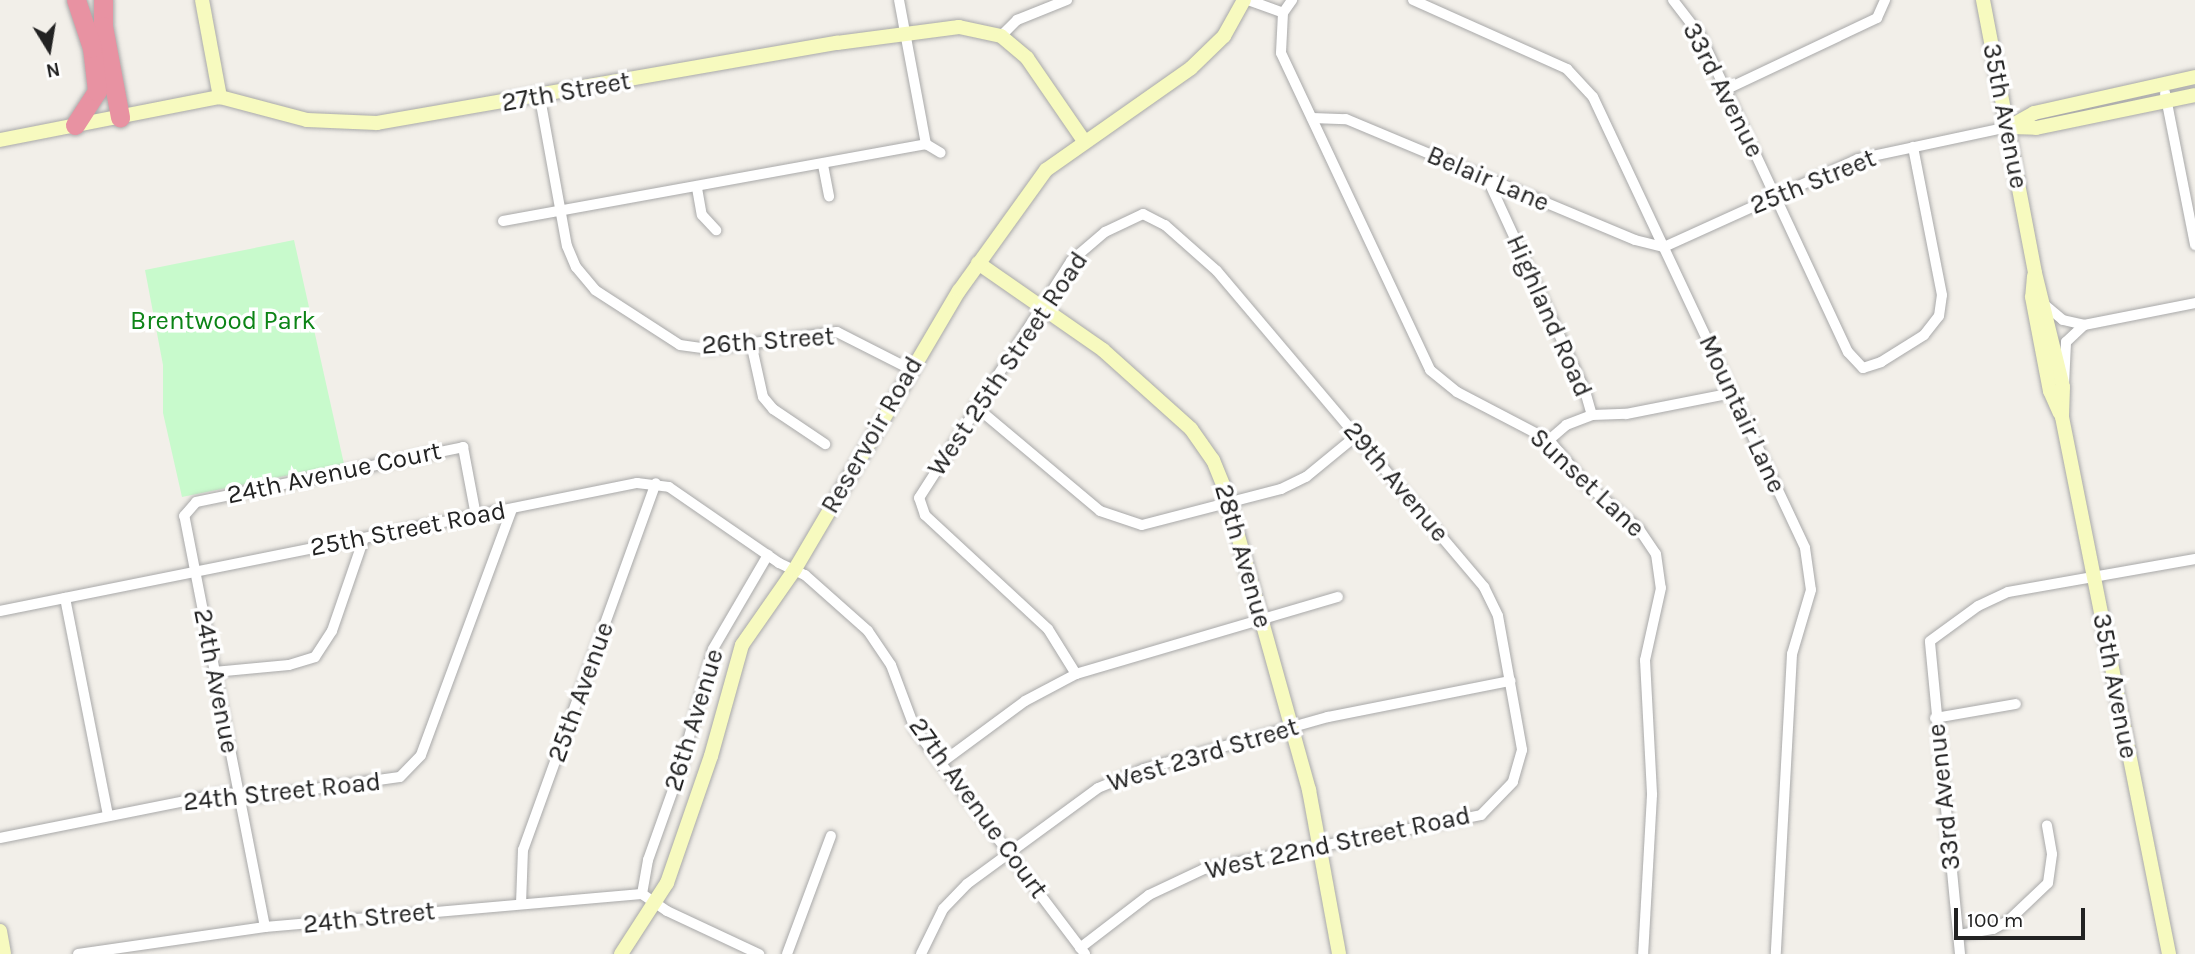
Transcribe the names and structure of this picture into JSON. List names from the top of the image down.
{
  "streets": {
    "street": [
      "33rd Avenue",
      "27th Street",
      "35th Avenue",
      "Belair Lane",
      "25th Street",
      "Highland Road",
      "26th Street",
      "West 25th Street Road",
      "Mountair Lane",
      "Reservoir Road",
      "24th Avenue Court",
      "29th Avenue",
      "Sunset Lane",
      "25th Street Road",
      "28th Avenue",
      "24th Avenue",
      "25th Avenue",
      "26th Avenue",
      "West 23rd Street",
      "24th Street Road",
      "27th Avenue Court",
      "West 22nd Street Road",
      "24th Street"
    ]
  },
  "crossings": [
    ["33rd Avenue", "35th Avenue"],
    ["33rd Avenue", "25th Street"],
    ["35th Avenue", "25th Street"],
    ["Belair Lane", "25th Street"],
    ["Belair Lane", "Highland Road"],
    ["Belair Lane", "Mountair Lane"],
    ["Belair Lane", "Sunset Lane"],
    ["25th Street", "Mountair Lane"],
    ["26th Street", "Reservoir Road"],
    ["West 25th Street Road", "29th Avenue"],
    ["West 25th Street Road", "28th Avenue"],
    ["Reservoir Road", "25th Street Road"],
    ["Reservoir Road", "28th Avenue"],
    ["Reservoir Road", "27th Avenue Court"],
    ["24th Avenue Court", "25th Street Road"],
    ["24th Avenue Court", "24th Avenue"],
    ["29th Avenue", "West 23rd Street"],
    ["29th Avenue", "West 22nd Street Road"],
    ["25th Street Road", "24th Avenue"],
    ["25th Street Road", "25th Avenue"],
    ["25th Street Road", "26th Avenue"],
    ["25th Street Road", "24th Street Road"],
    ["25th Street Road", "27th Avenue Court"],
    ["28th Avenue", "West 23rd Street"],
    ["28th Avenue", "West 22nd Street Road"],
    ["24th Avenue", "24th Street Road"],
    ["24th Avenue", "24th Street"],
    ["25th Avenue", "24th Street"],
    ["26th Avenue", "24th Street"],
    ["West 23rd Street", "27th Avenue Court"],
    ["27th Avenue Court", "West 22nd Street Road"]
  ],
  "parks": ["Brentwood Park"],
  "scale_bar": "100 m",
  "north": "bottom"
}
